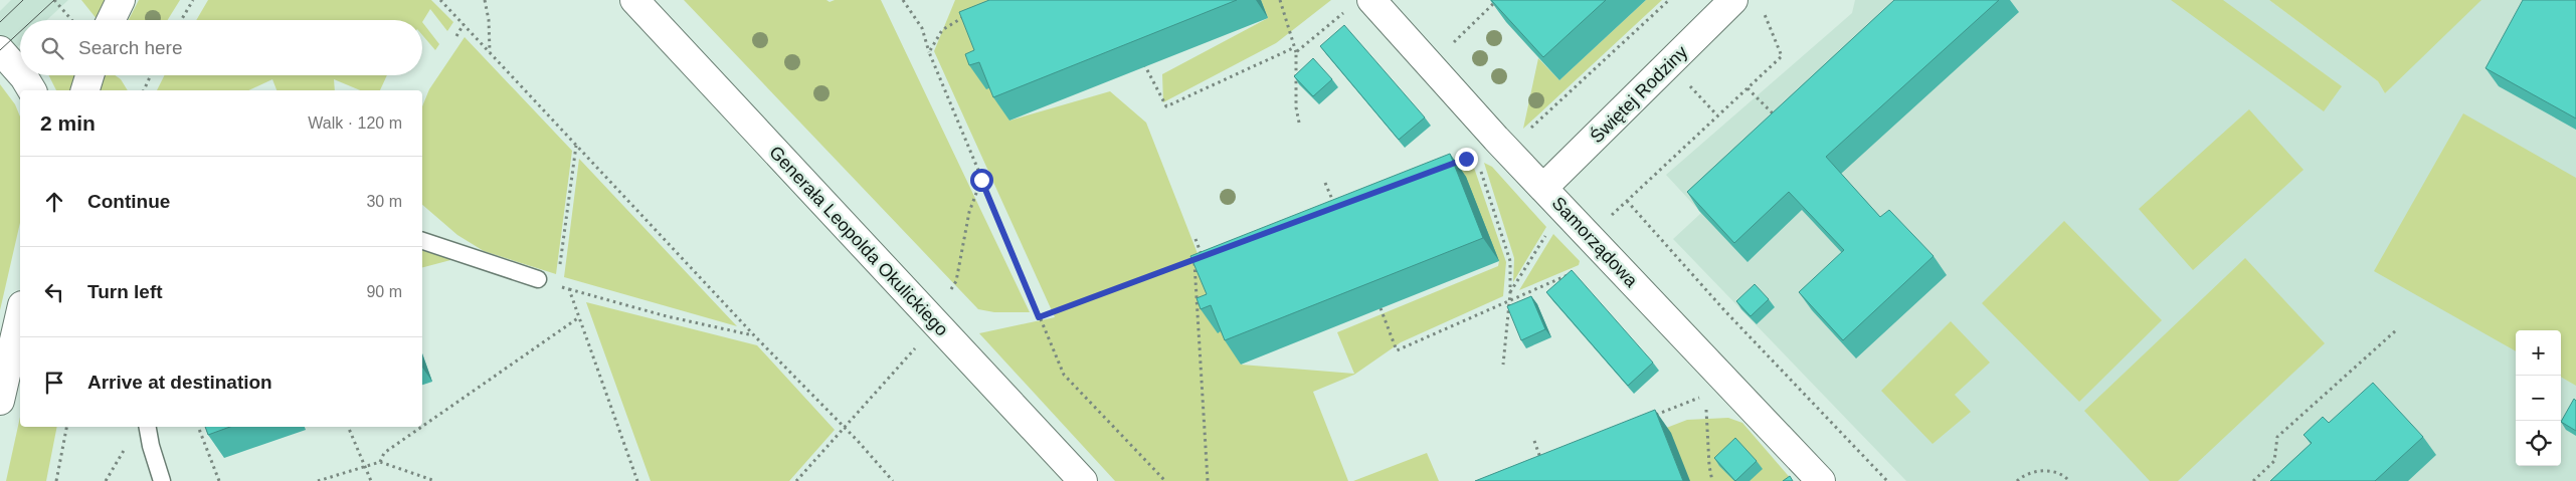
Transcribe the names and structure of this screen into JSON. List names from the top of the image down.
{
  "streets": {
    "street": ["Świętej Rodziny", "Generała Leopolda Okulickiego", "Samorządowa"]
  },
  "crossings": [
    ["Świętej Rodziny", "Samorządowa"]
  ],
  "page": {
    "search": "Search here",
    "heading": ["2 min", "Walk · 120 m"],
    "list": [
      ["Continue", "30 m"],
      ["Turn left", "90 m"],
      "Arrive at destination"
    ],
    "map_buttons": ["+", "−"]
  }
}
